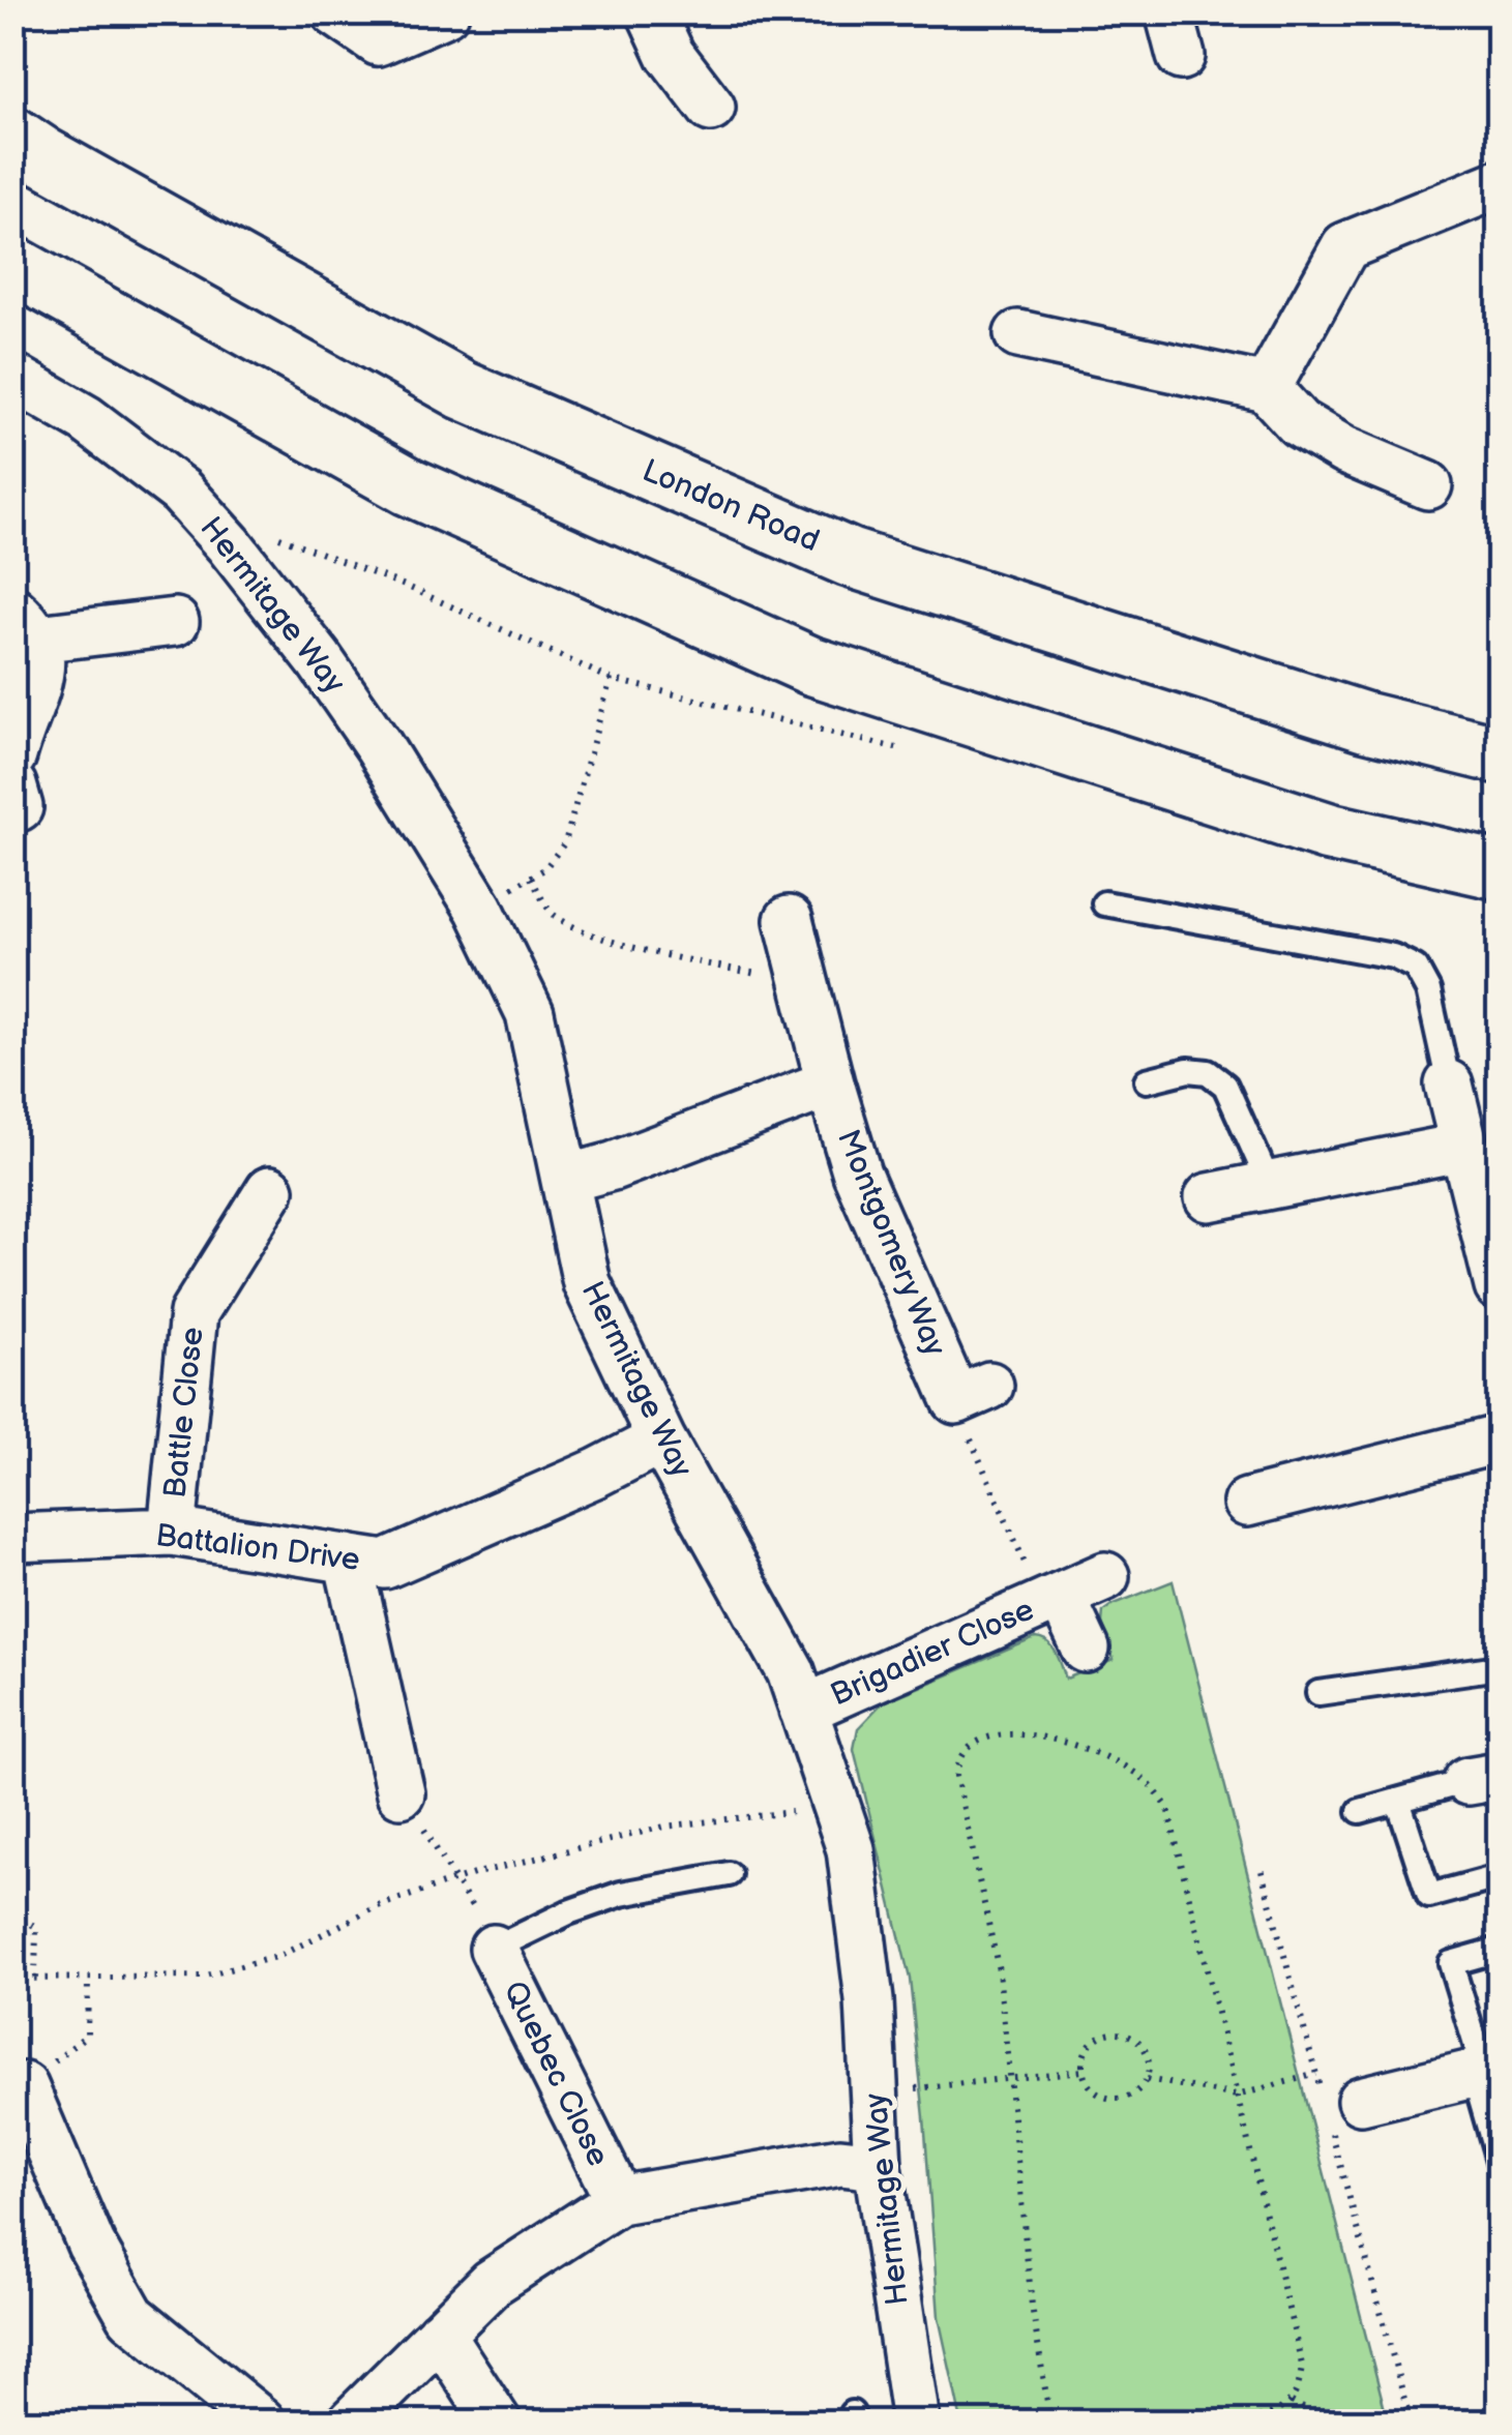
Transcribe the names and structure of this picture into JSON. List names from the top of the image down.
{
  "streets": {
    "highway": ["London Road"],
    "street": [
      "Hermitage Way",
      "Montgomery Way",
      "Battle Close",
      "Battalion Drive",
      "Brigadier Close",
      "Quebec Close"
    ]
  },
  "crossings": [
    ["Hermitage Way", "Battalion Drive"],
    ["Hermitage Way", "Brigadier Close"],
    ["Battle Close", "Battalion Drive"]
  ]
}
